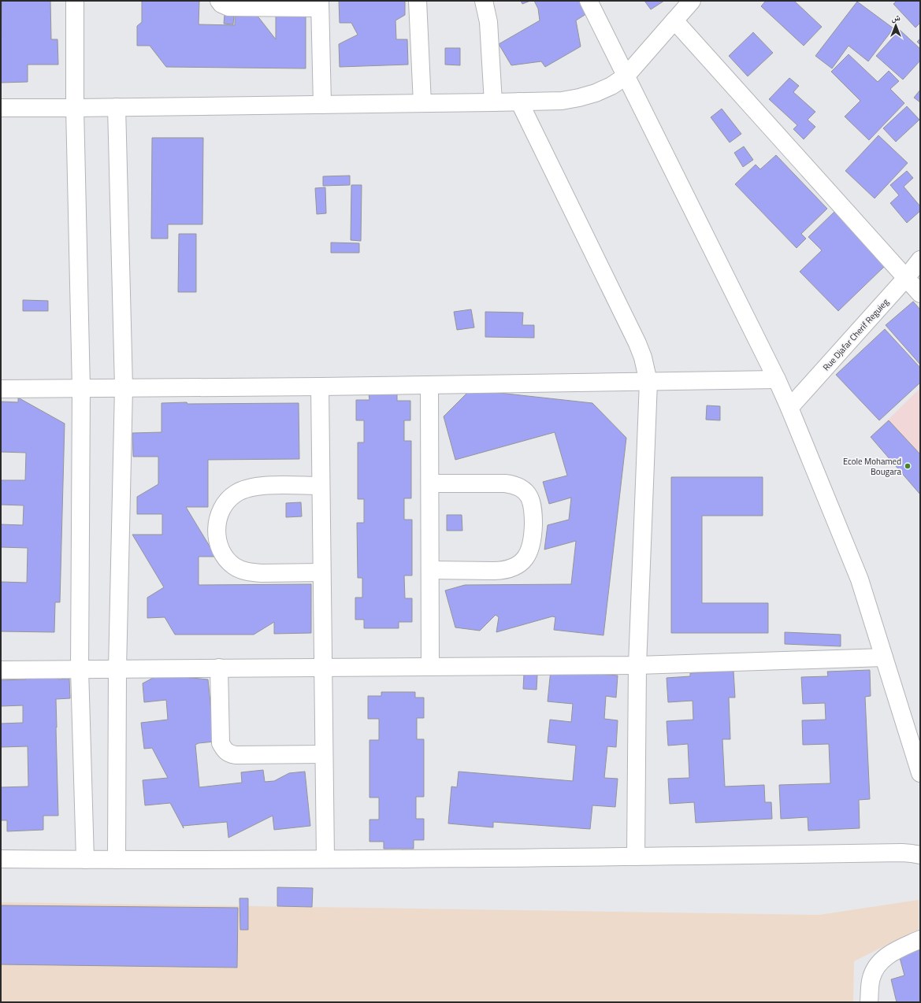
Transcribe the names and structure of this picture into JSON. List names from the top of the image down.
{
  "streets": {
    "street": ["Rue Djafar Cherif Reguieg"]
  },
  "places": ["Ecole Mohamed Bougara"],
  "north": "top"
}
